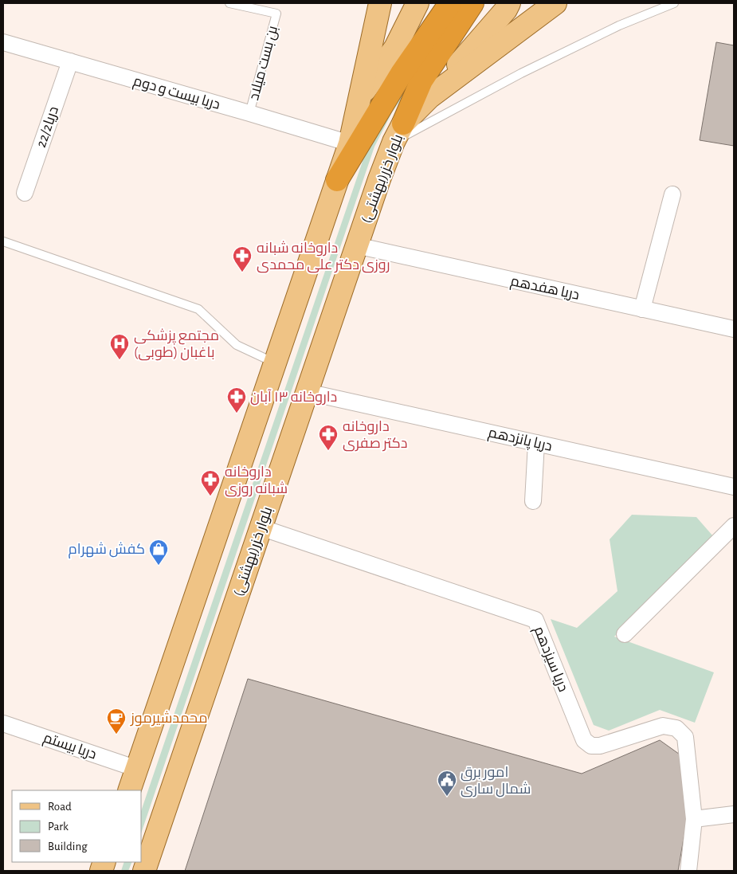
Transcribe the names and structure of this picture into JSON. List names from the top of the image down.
{
  "streets": {
    "main road": ["بلوار خزر(بهشتی)"],
    "street": [
      "دریا بیست و دوم",
      "دریا22/2",
      "دریا هفدهم",
      "دریا پانزدهم",
      "دریا سیزدهم",
      "دریا بیستم"
    ],
    "lane": ["بن بست میلاد"]
  },
  "crossings": [
    ["بن بست میلاد", "دریا بیست و دوم"],
    ["دریا بیست و دوم", "دریا22/2"],
    ["بلوار خزر(بهشتی)", "دریا هفدهم"],
    ["بلوار خزر(بهشتی)", "دریا پانزدهم"],
    ["بلوار خزر(بهشتی)", "دریا سیزدهم"]
  ],
  "places": {
    "pharmacy": [
      "داروخانه شبانه روزی دکتر علی محمدی",
      "داروخانه ١٣ آبان",
      "داروخانه دکتر صفری",
      "داروخانه شبانه روزی"
    ],
    "hospital": ["مجتمع پزشکی باغبان (طوبی)"],
    "shop": ["کفش شهرام"],
    "cafe": ["محمدشیرموز"],
    "public building": ["امور برق شمال ساری"]
  },
  "legend": ["Road", "Park", "Building"]
}
